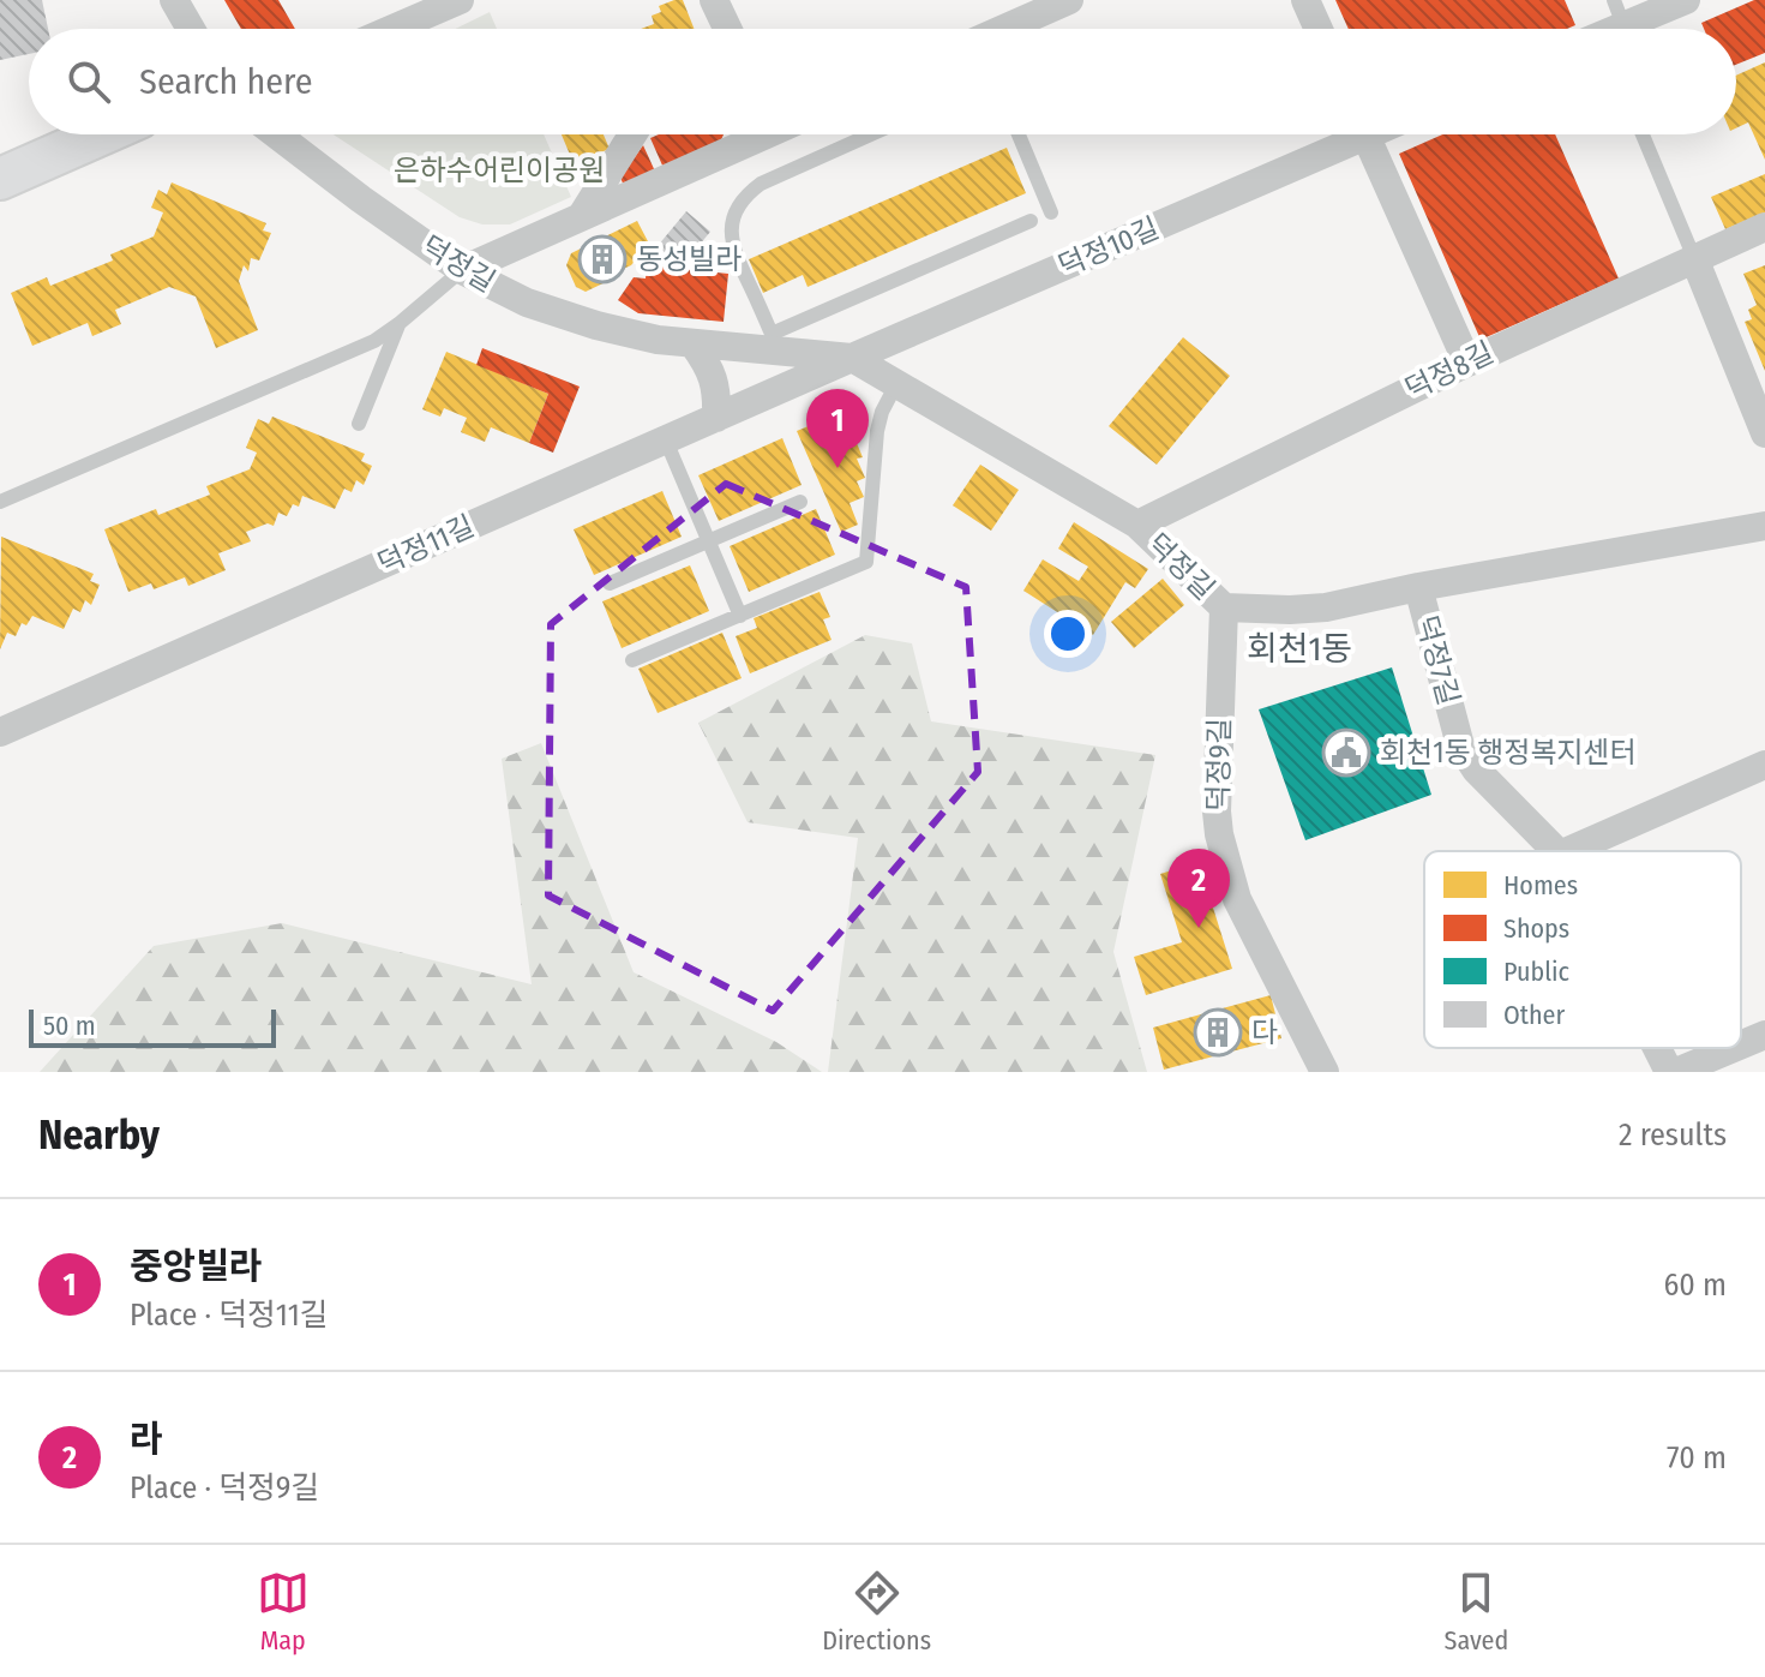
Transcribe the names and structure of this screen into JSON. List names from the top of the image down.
{
  "streets": {
    "street": [
      "덕정10길",
      "덕정길",
      "덕정8길",
      "덕정11길",
      "덕정7길",
      "덕정9길"
    ]
  },
  "crossings": [
    ["덕정10길", "덕정길"],
    ["덕정10길", "덕정11길"],
    ["덕정길", "덕정8길"],
    ["덕정길", "덕정11길"],
    ["덕정길", "덕정7길"],
    ["덕정길", "덕정9길"]
  ],
  "districts": ["회천1동"],
  "parks": ["은하수어린이공원"],
  "places": {
    "building": ["동성빌라", "다"],
    "public building": ["회천1동 행정복지센터"]
  },
  "legend": [
    "Homes",
    "Shops",
    "Public",
    "Other"
  ],
  "scale_bar": "50 m",
  "page": {
    "search": "Search here",
    "pins": ["1", "2"],
    "scale": "50 m",
    "heading": ["Nearby", "2 results"],
    "list": [
      {
        "mark": "1",
        "name": "중앙빌라",
        "note": "Place · 덕정11길",
        "value": "60 m"
      },
      {
        "mark": "2",
        "name": "라",
        "note": "Place · 덕정9길",
        "value": "70 m"
      }
    ],
    "nav": ["Map", "Directions", "Saved"]
  }
}
